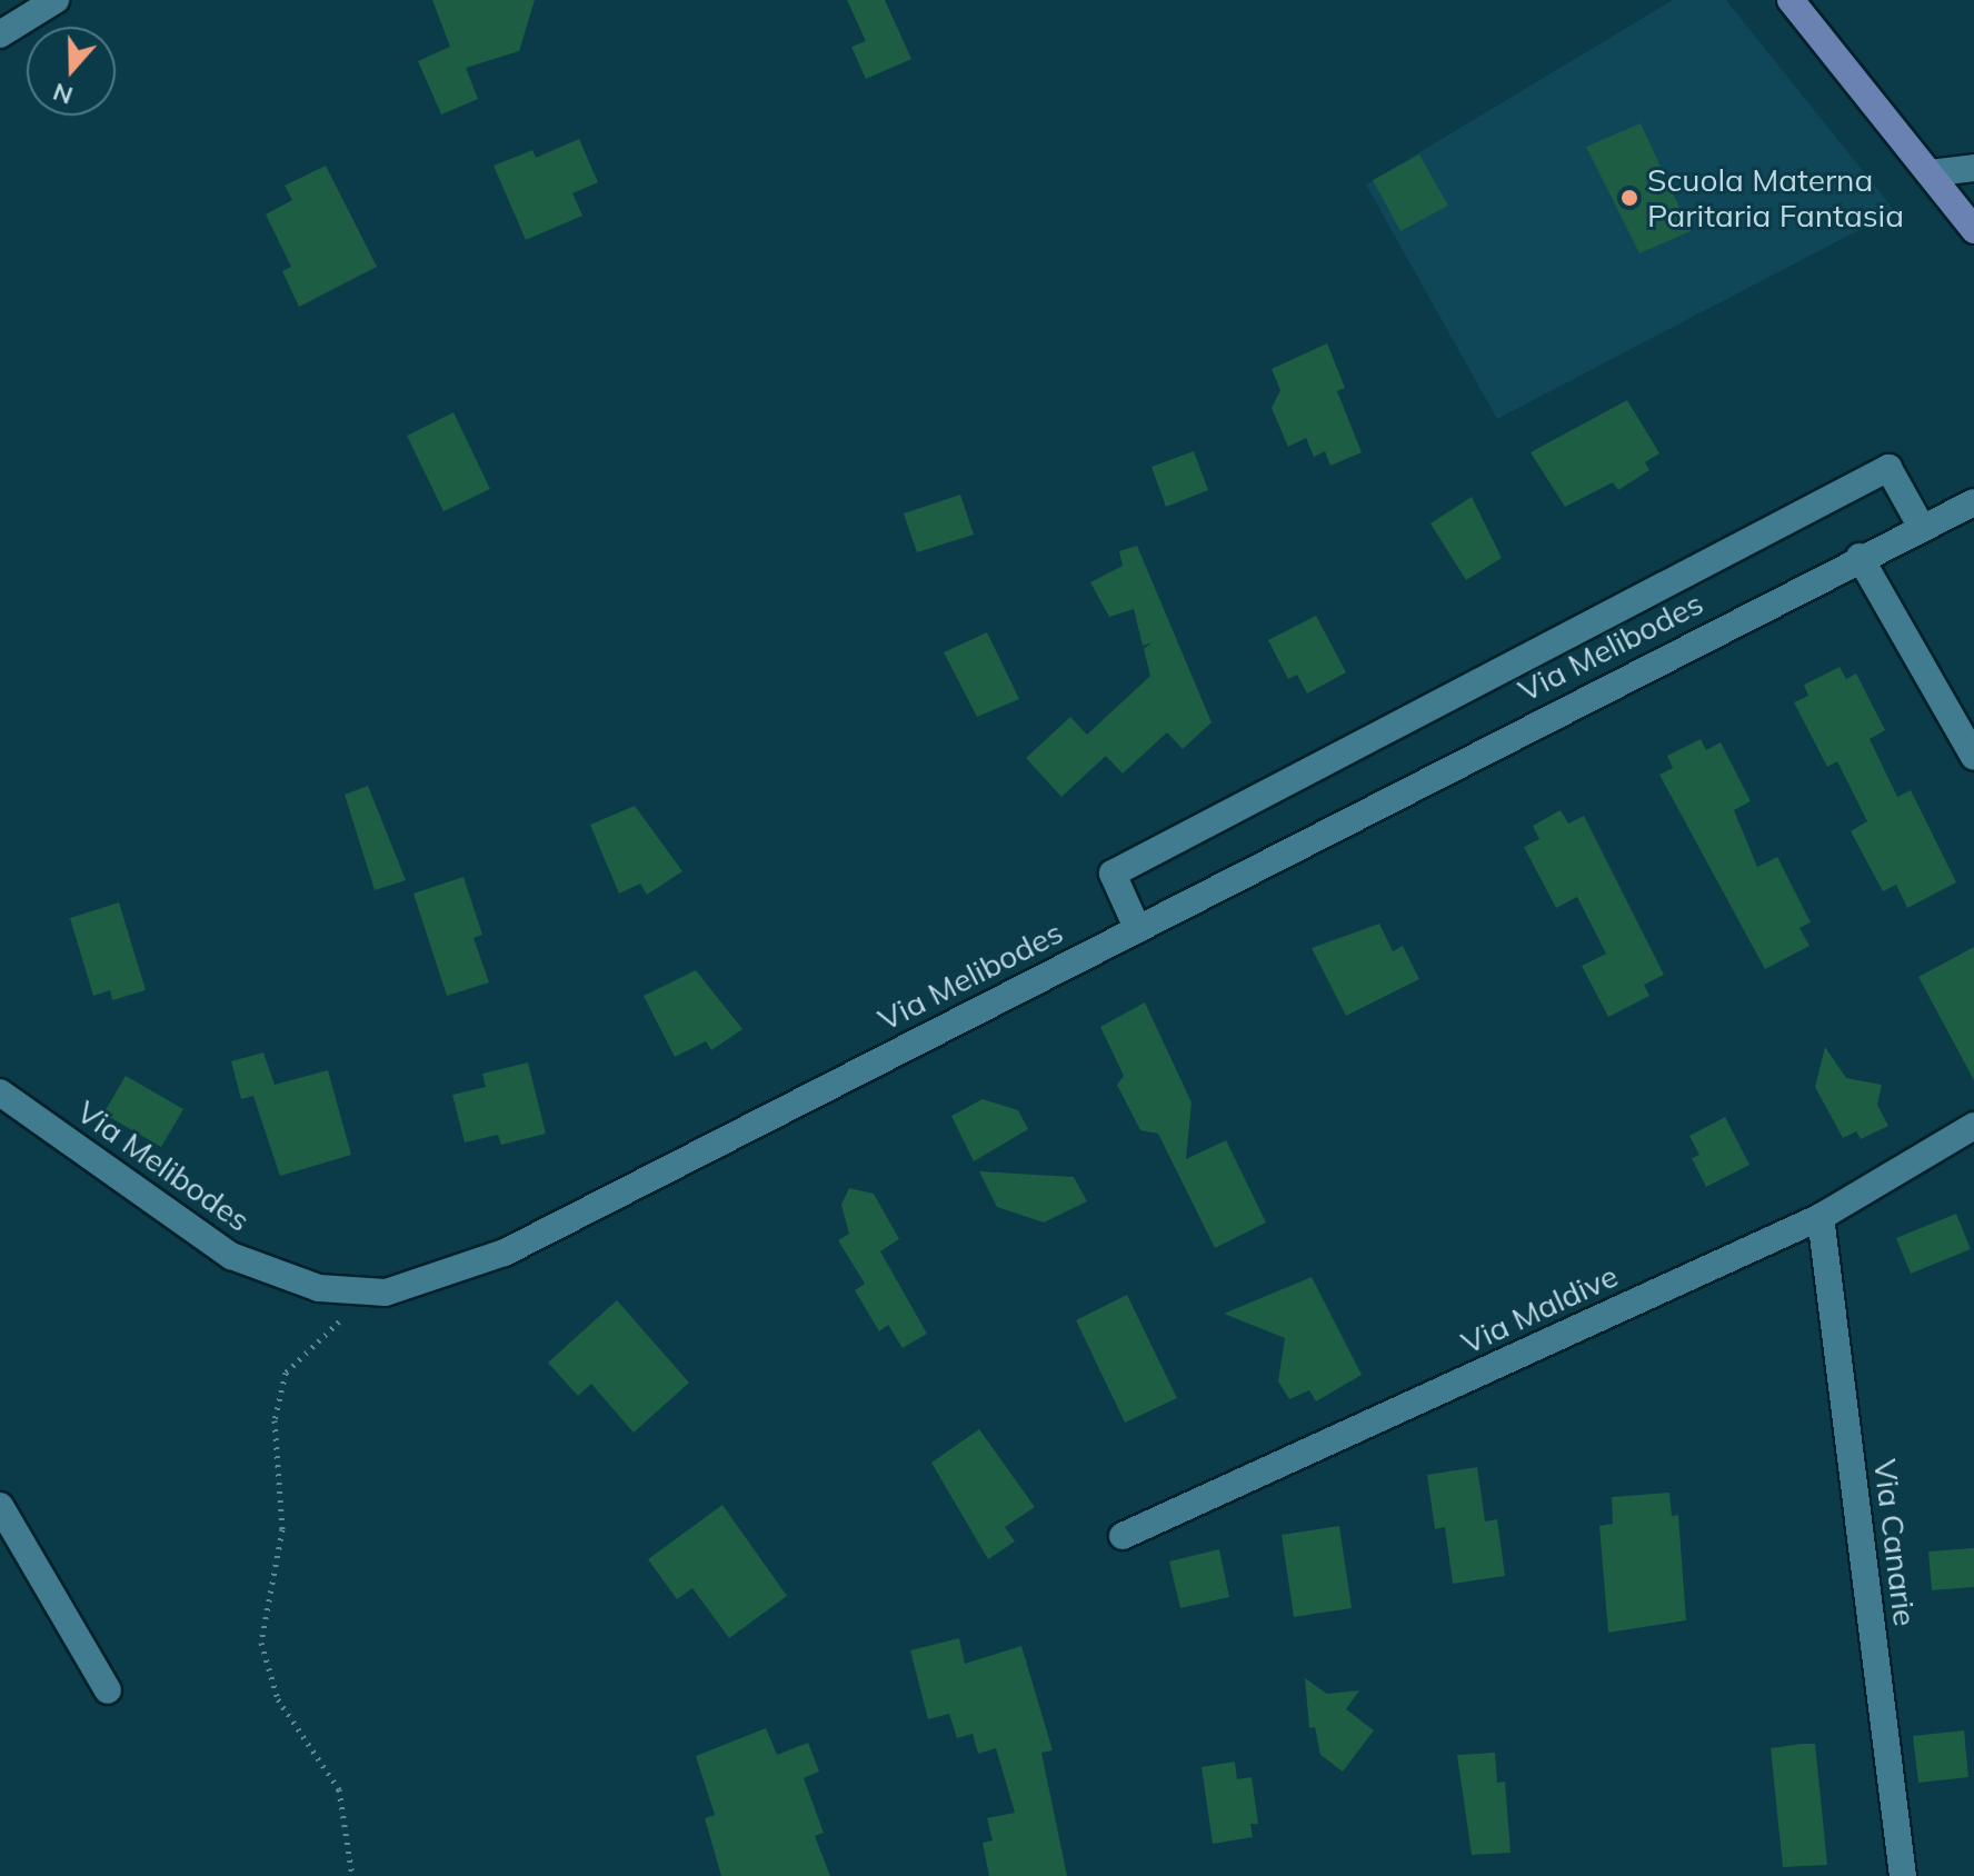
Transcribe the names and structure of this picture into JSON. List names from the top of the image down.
{
  "streets": {
    "street": ["Via Melibodes", "Via Maldive", "Via Canarie"]
  },
  "crossings": [
    ["Via Maldive", "Via Canarie"]
  ],
  "places": ["Scuola Materna Paritaria Fantasia"],
  "north": "bottom"
}
